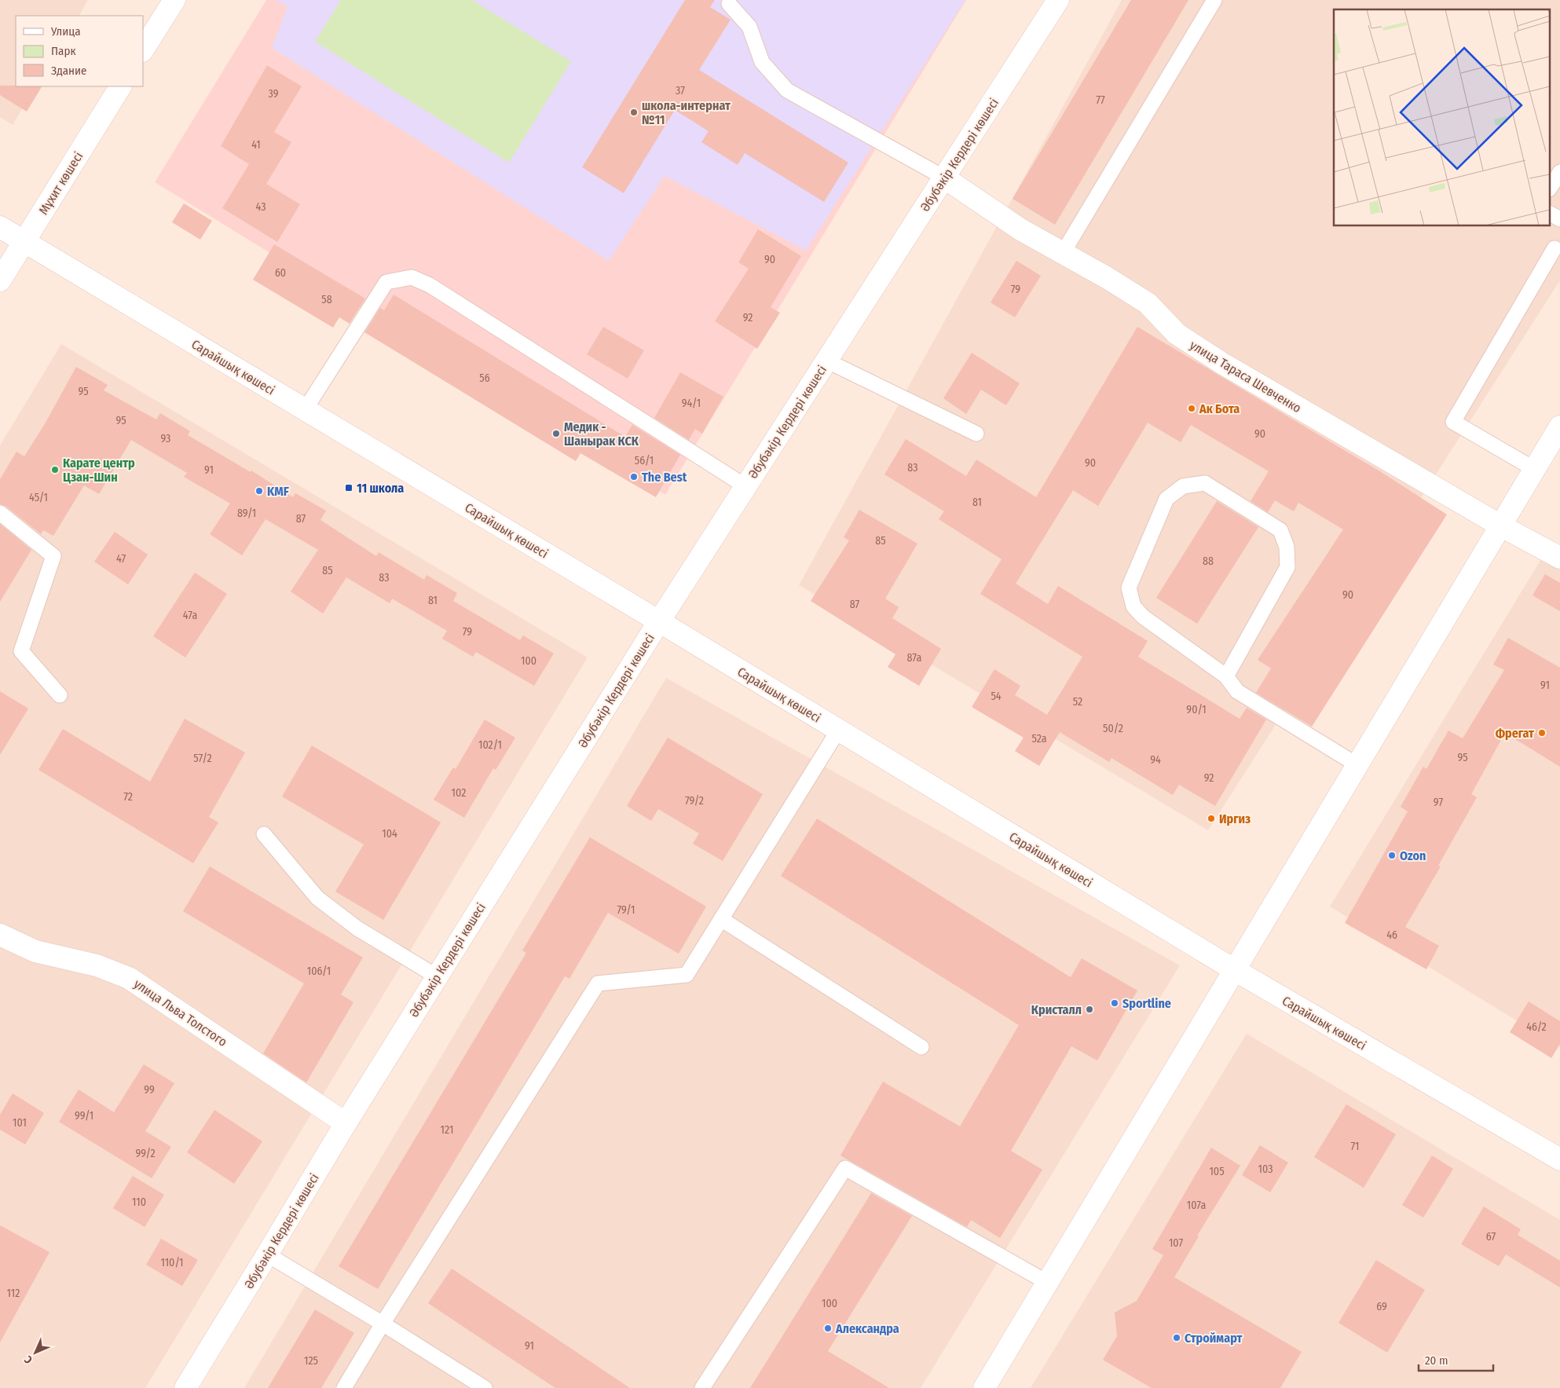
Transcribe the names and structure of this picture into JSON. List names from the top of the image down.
{
  "streets": {
    "street": [
      "Әбубәкір Кердері көшесі",
      "Мұхит көшесі",
      "Сарайшық көшесі",
      "улица Тараса Шевченко",
      "улица Льва Толстого"
    ]
  },
  "crossings": [
    ["Әбубәкір Кердері көшесі", "Сарайшық көшесі"],
    ["Әбубәкір Кердері көшесі", "улица Тараса Шевченко"],
    ["Әбубәкір Кердері көшесі", "улица Льва Толстого"],
    ["Мұхит көшесі", "Сарайшық көшесі"]
  ],
  "places": {
    "other": [
      "школа-интернат №11",
      "Ак Бота",
      "Медик - Шанырак КСК",
      "Карате центр Цзан-Шин",
      "The Best",
      "KMF",
      "Фрегат",
      "Иргиз",
      "Ozon",
      "Sportline",
      "Кристалл",
      "Александра",
      "Строймарт"
    ],
    "transit": ["11 школа"]
  },
  "house_numbers": [
    "37",
    "39",
    "77",
    "41",
    "43",
    "90",
    "60",
    "79",
    "58",
    "92",
    "56",
    "95",
    "94/1",
    "95",
    "90",
    "93",
    "56/1",
    "90",
    "83",
    "91",
    "45/1",
    "81",
    "89/1",
    "87",
    "85",
    "47",
    "88",
    "85",
    "83",
    "90",
    "81",
    "87",
    "47а",
    "79",
    "87а",
    "100",
    "91",
    "54",
    "52",
    "90/1",
    "50/2",
    "52а",
    "102/1",
    "95",
    "57/2",
    "94",
    "92",
    "102",
    "72",
    "79/2",
    "97",
    "104",
    "79/1",
    "46",
    "106/1",
    "46/2",
    "99",
    "99/1",
    "101",
    "121",
    "71",
    "99/2",
    "103",
    "105",
    "110",
    "107а",
    "67",
    "107",
    "110/1",
    "112",
    "100",
    "69",
    "91",
    "125"
  ],
  "legend": ["Улица", "Парк", "Здание"],
  "scale_bar": "20 m",
  "north": "bottom left"
}
